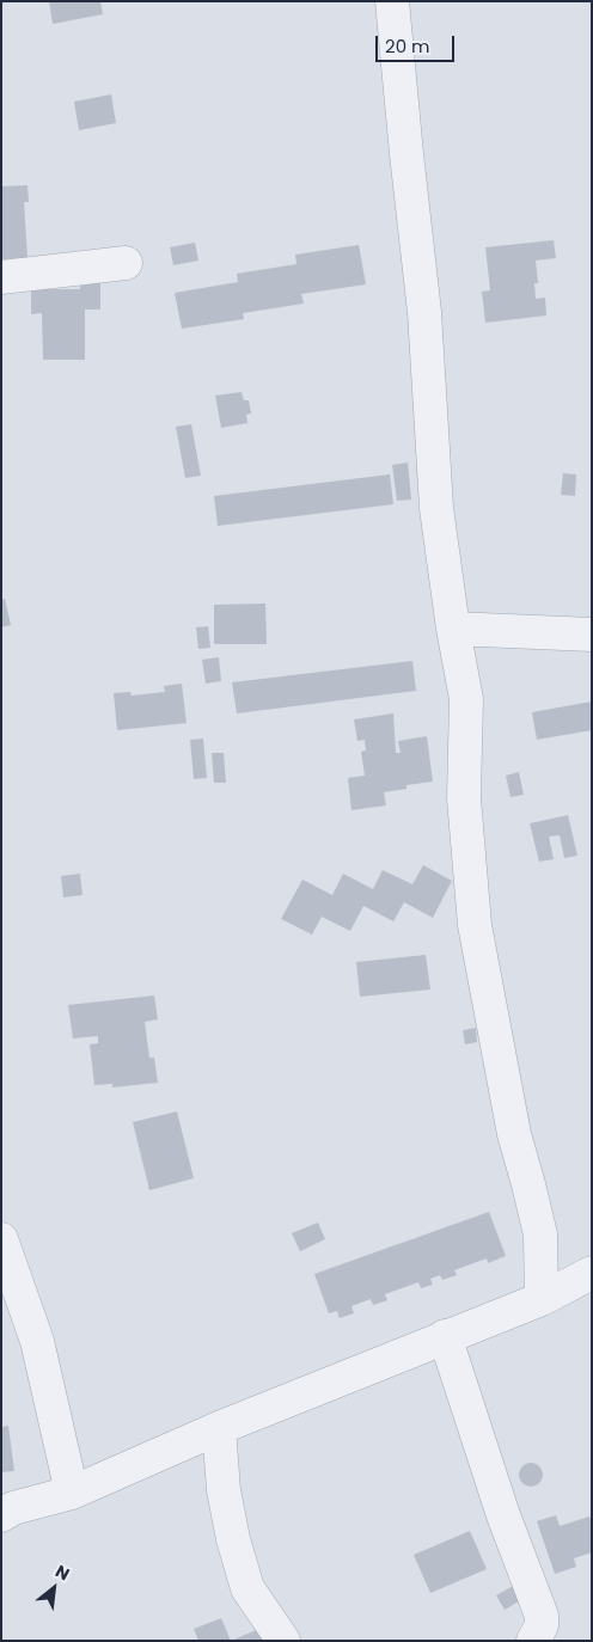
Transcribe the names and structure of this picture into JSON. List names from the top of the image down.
{
  "scale_bar": "20 m",
  "north": "top right"
}
